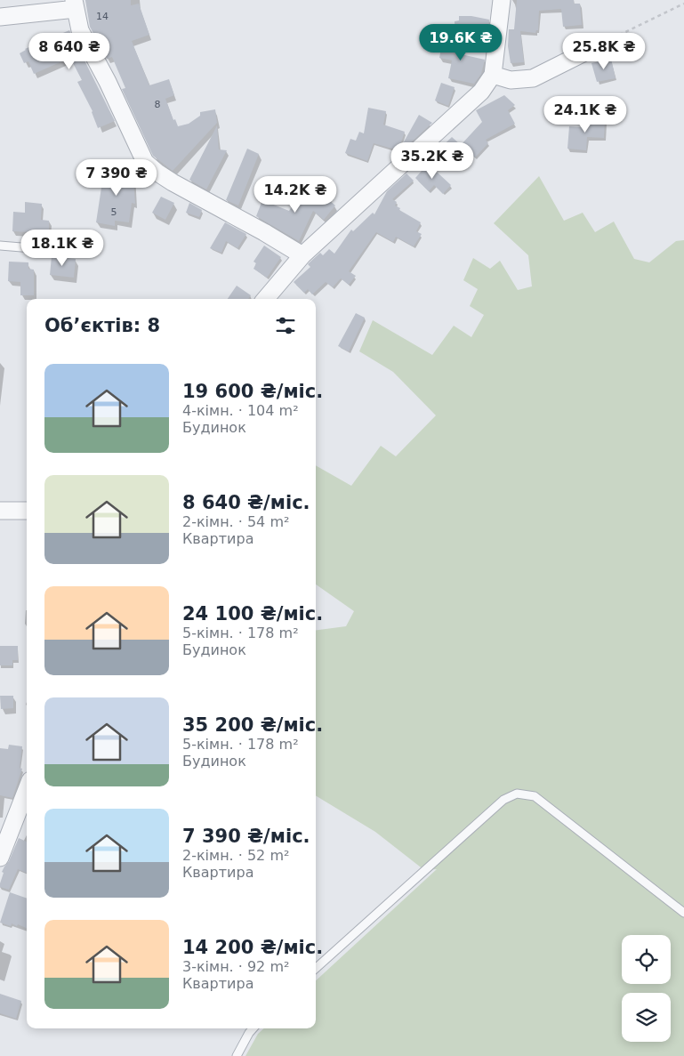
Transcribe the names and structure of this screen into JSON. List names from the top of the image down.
{
  "house_numbers": ["14", "8", "5"],
  "page": {
    "price": [
      "19.6K ₴",
      "8 640 ₴",
      "25.8K ₴",
      "24.1K ₴",
      "35.2K ₴",
      "7 390 ₴",
      "14.2K ₴",
      "18.1K ₴"
    ],
    "heading": "Об’єктів: 8",
    "list": [
      {
        "name": "19 600 ₴/міс.",
        "note": "4-кімн. · 104 m² · Будинок"
      },
      {
        "name": "8 640 ₴/міс.",
        "note": "2-кімн. · 54 m² · Квартира"
      },
      {
        "name": "24 100 ₴/міс.",
        "note": "5-кімн. · 178 m² · Будинок"
      },
      {
        "name": "35 200 ₴/міс.",
        "note": "5-кімн. · 178 m² · Будинок"
      },
      {
        "name": "7 390 ₴/міс.",
        "note": "2-кімн. · 52 m² · Квартира"
      },
      {
        "name": "14 200 ₴/міс.",
        "note": "3-кімн. · 92 m² · Квартира"
      }
    ]
  }
}
